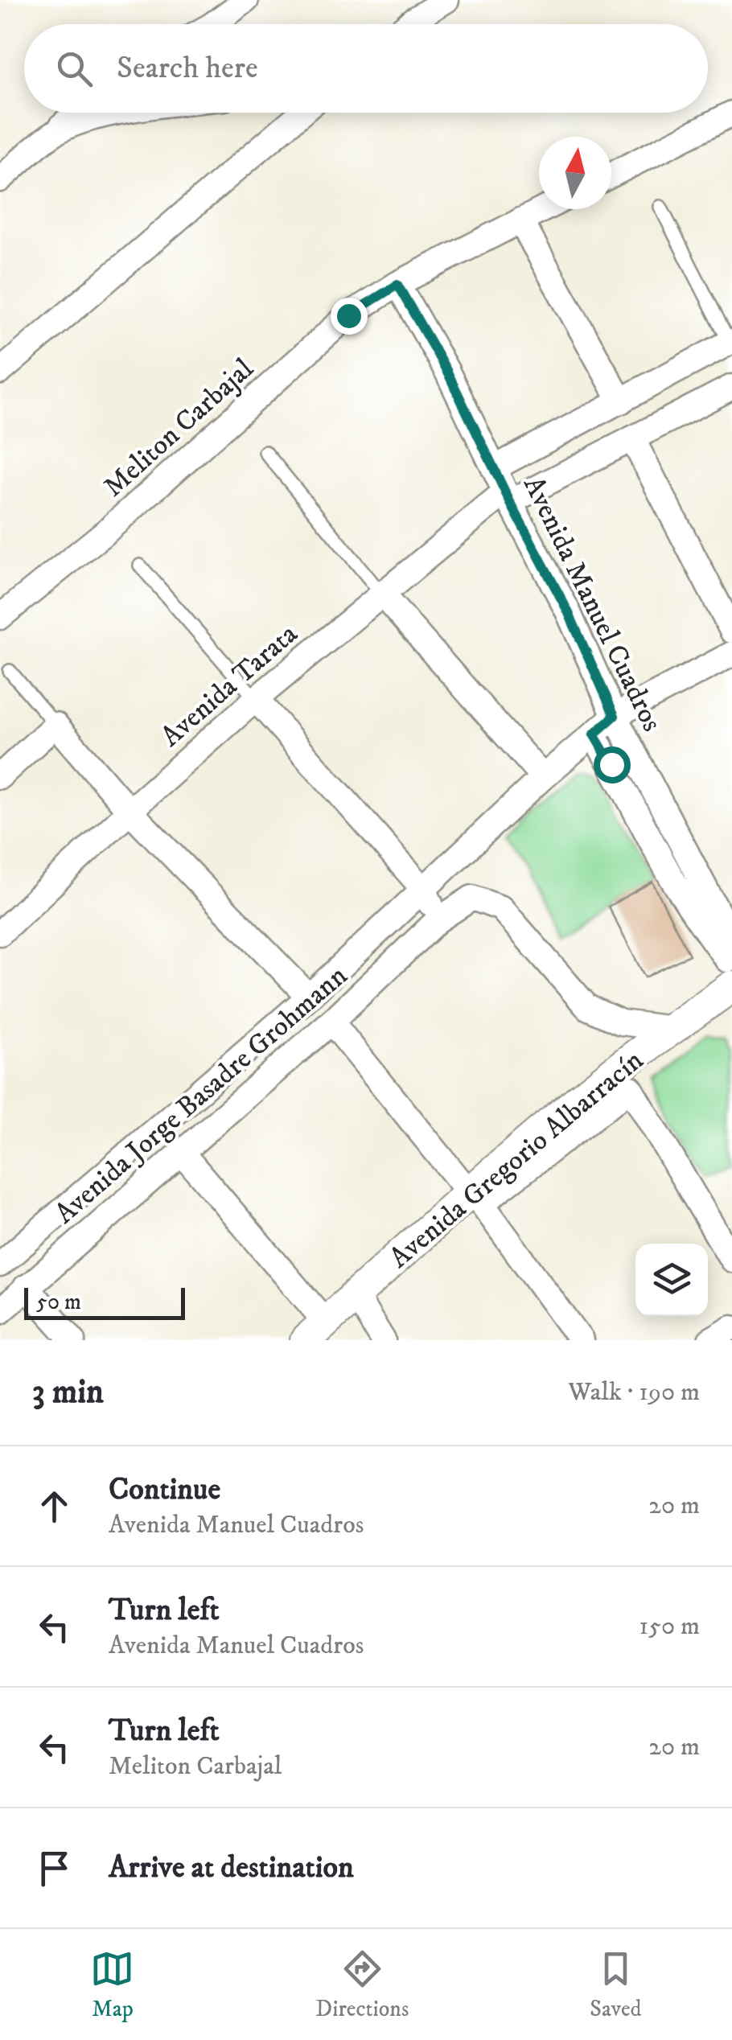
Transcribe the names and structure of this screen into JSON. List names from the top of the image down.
{
  "streets": {
    "street": [
      "Meliton Carbajal",
      "Avenida Manuel Cuadros",
      "Avenida Tarata",
      "Avenida Jorge Basadre Grohmann",
      "Avenida Gregorio Albarracín"
    ]
  },
  "crossings": [
    ["Meliton Carbajal", "Avenida Manuel Cuadros"],
    ["Avenida Manuel Cuadros", "Avenida Tarata"],
    ["Avenida Manuel Cuadros", "Avenida Jorge Basadre Grohmann"],
    ["Avenida Jorge Basadre Grohmann", "Avenida Gregorio Albarracín"]
  ],
  "scale_bar": "50 m",
  "north": "top",
  "page": {
    "search": "Search here",
    "scale": "50 m",
    "heading": ["3 min", "Walk · 190 m"],
    "list": [
      ["Continue", "Avenida Manuel Cuadros", "20 m"],
      ["Turn left", "Avenida Manuel Cuadros", "150 m"],
      ["Turn left", "Meliton Carbajal", "20 m"],
      "Arrive at destination"
    ],
    "nav": ["Map", "Directions", "Saved"]
  }
}
